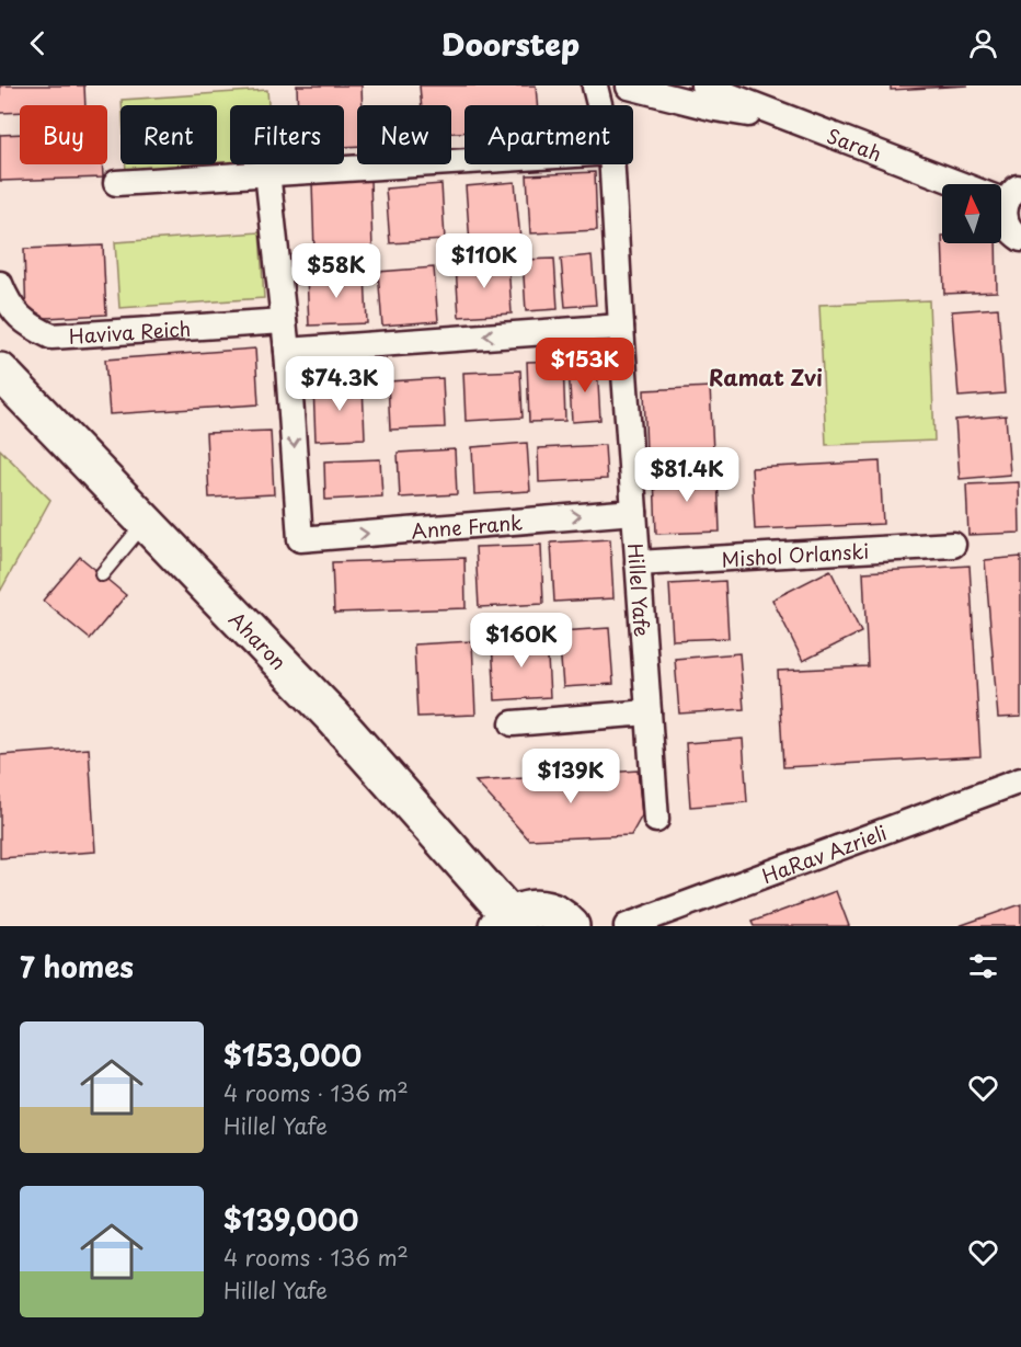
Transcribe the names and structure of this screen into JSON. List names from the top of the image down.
{
  "streets": {
    "street": [
      "Sarah",
      "Haviva Reich",
      "Anne Frank",
      "Mishol Orlanski",
      "Hillel Yafe",
      "Aharon",
      "HaRav Azrieli"
    ]
  },
  "crossings": [
    ["Anne Frank", "Hillel Yafe"],
    ["Mishol Orlanski", "Hillel Yafe"]
  ],
  "districts": ["Ramat Zvi"],
  "north": "top",
  "page": {
    "header": "Doorstep",
    "chip": [
      "Buy",
      "Rent",
      "Filters",
      "New",
      "Apartment"
    ],
    "price": [
      "$110K",
      "$58K",
      "$153K",
      "$74.3K",
      "$81.4K",
      "$160K",
      "$139K"
    ],
    "heading": "7 homes",
    "list": [
      {
        "name": "$153,000",
        "note": "4 rooms · 136 m² · Hillel Yafe"
      },
      {
        "name": "$139,000",
        "note": "4 rooms · 136 m² · Hillel Yafe"
      }
    ]
  }
}
